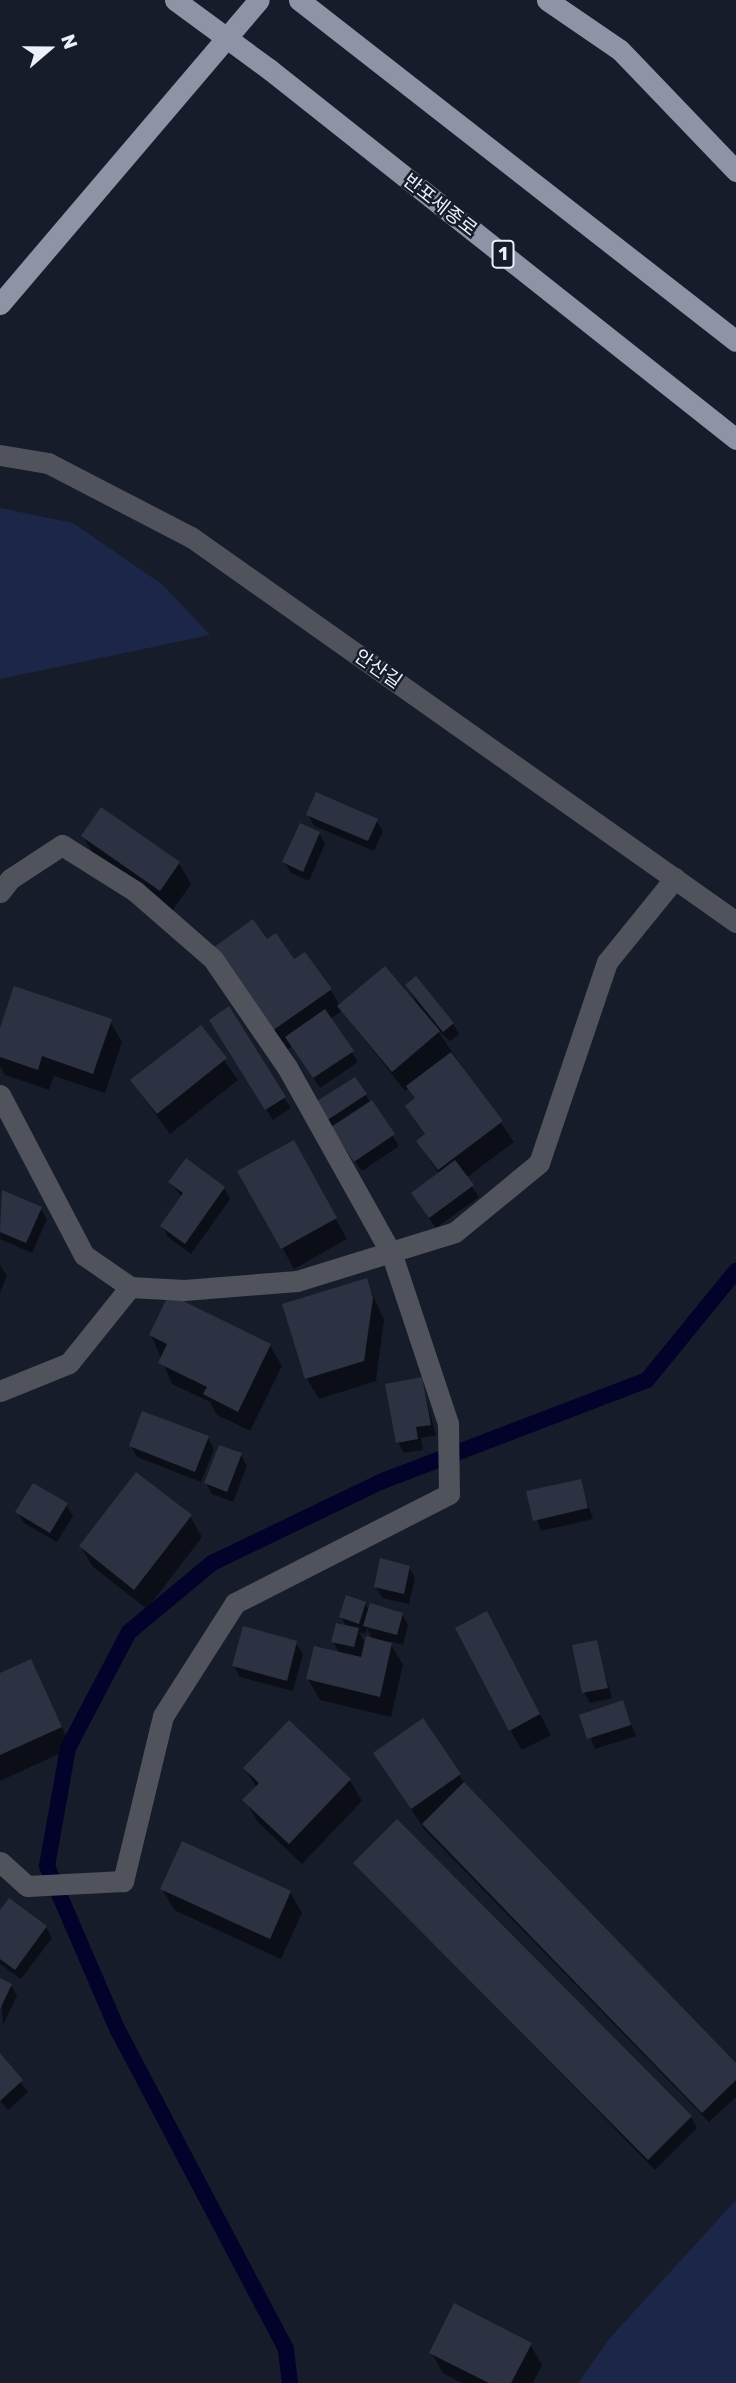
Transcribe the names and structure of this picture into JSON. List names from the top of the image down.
{
  "streets": {
    "highway": ["반포세종로", "1"],
    "street": ["안산길"]
  },
  "north": "right"
}
